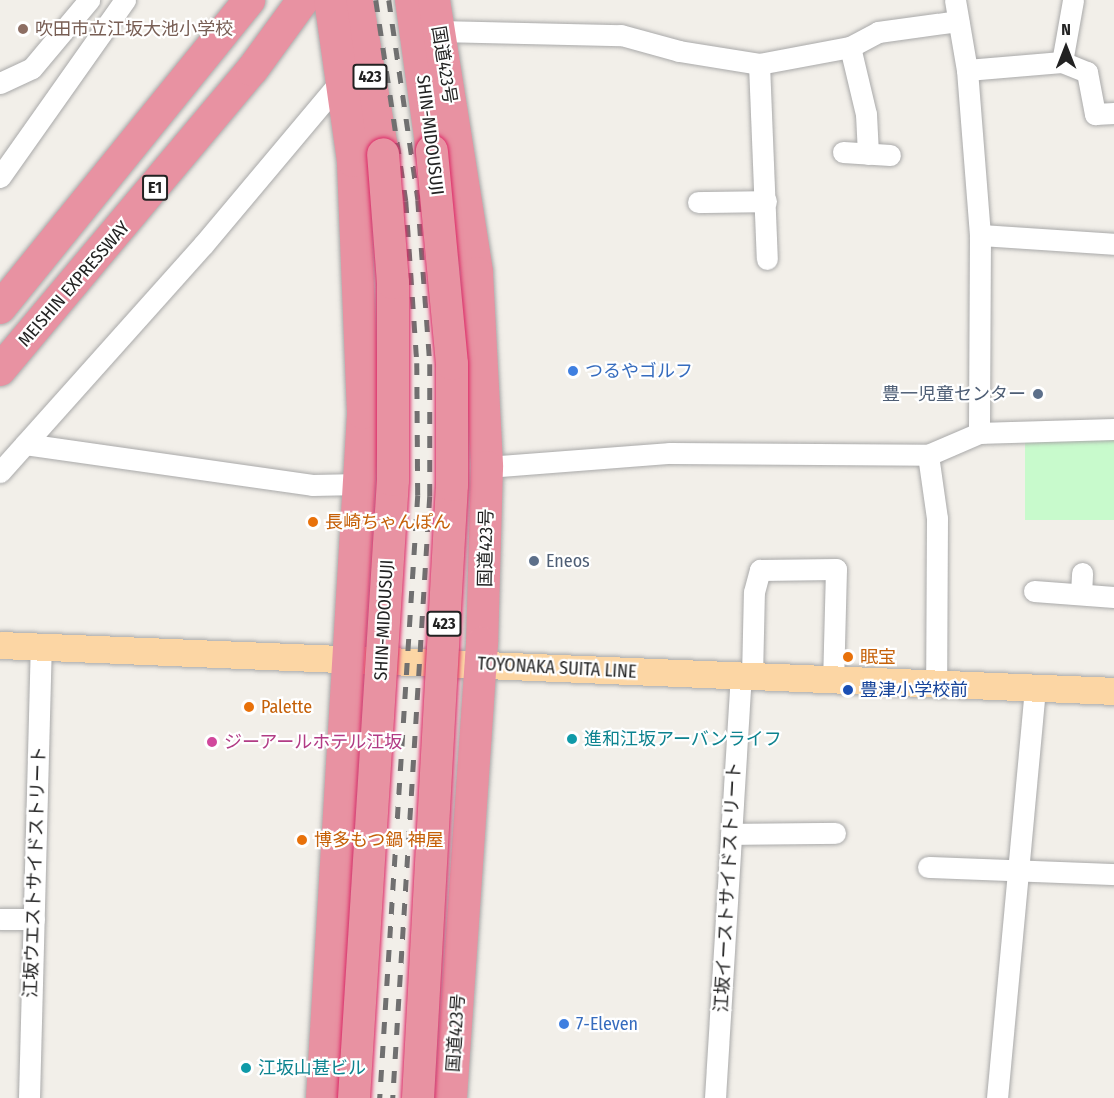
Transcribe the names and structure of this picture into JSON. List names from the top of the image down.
{
  "streets": {
    "highway": [
      "国道423号",
      "423",
      "SHIN-MIDOUSUJI",
      "E1",
      "MEISHIN EXPRESSWAY"
    ],
    "main road": ["TOYONAKA SUITA LINE"],
    "street": ["江坂ウエストサイドストリート", "江坂イーストサイドストリート"]
  },
  "crossings": [
    ["国道423号", "TOYONAKA SUITA LINE"],
    ["423", "TOYONAKA SUITA LINE"],
    ["TOYONAKA SUITA LINE", "江坂ウエストサイドストリート"],
    ["TOYONAKA SUITA LINE", "江坂イーストサイドストリート"]
  ],
  "places": [
    "吹田市立江坂大池小学校",
    "つるやゴルフ",
    "豊一児童センター",
    "長崎ちゃんぽん",
    "Eneos",
    "眠宝",
    "豊津小学校前",
    "Palette",
    "進和江坂アーバンライフ",
    "ジーアールホテル江坂",
    "博多もつ鍋 神屋",
    "7-Eleven",
    "江坂山甚ビル"
  ],
  "north": "top"
}
